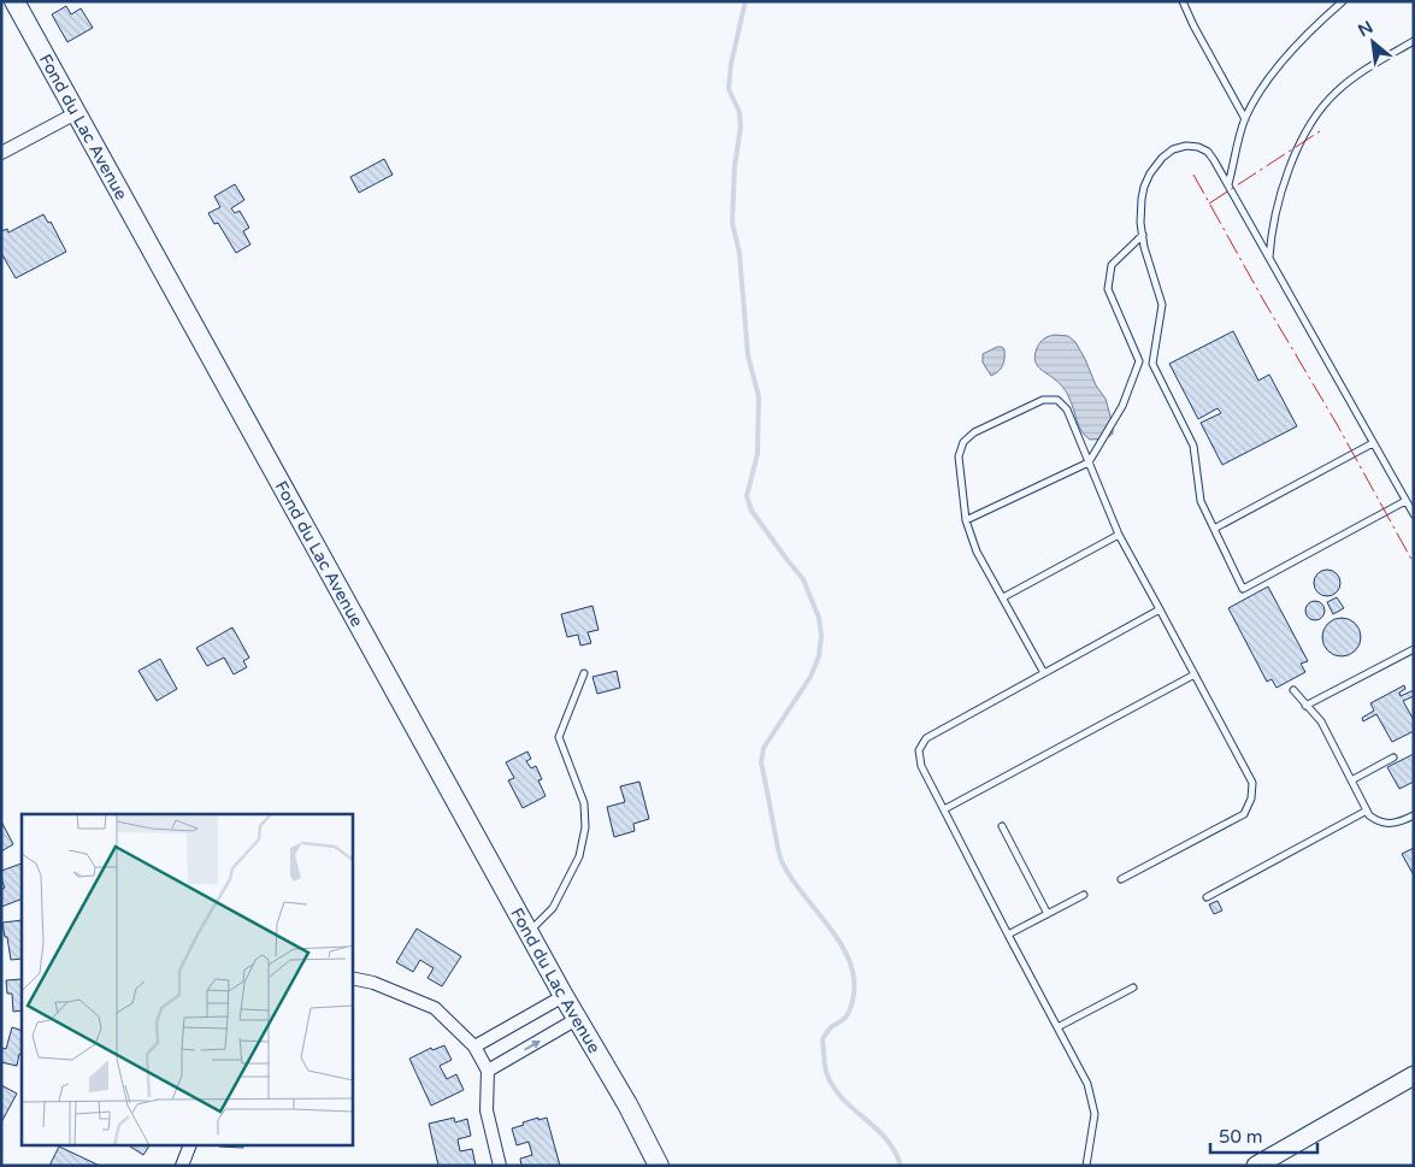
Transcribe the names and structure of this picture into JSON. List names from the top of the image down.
{
  "streets": {
    "main road": ["Fond du Lac Avenue"]
  },
  "scale_bar": "50 m",
  "north": "top left"
}
